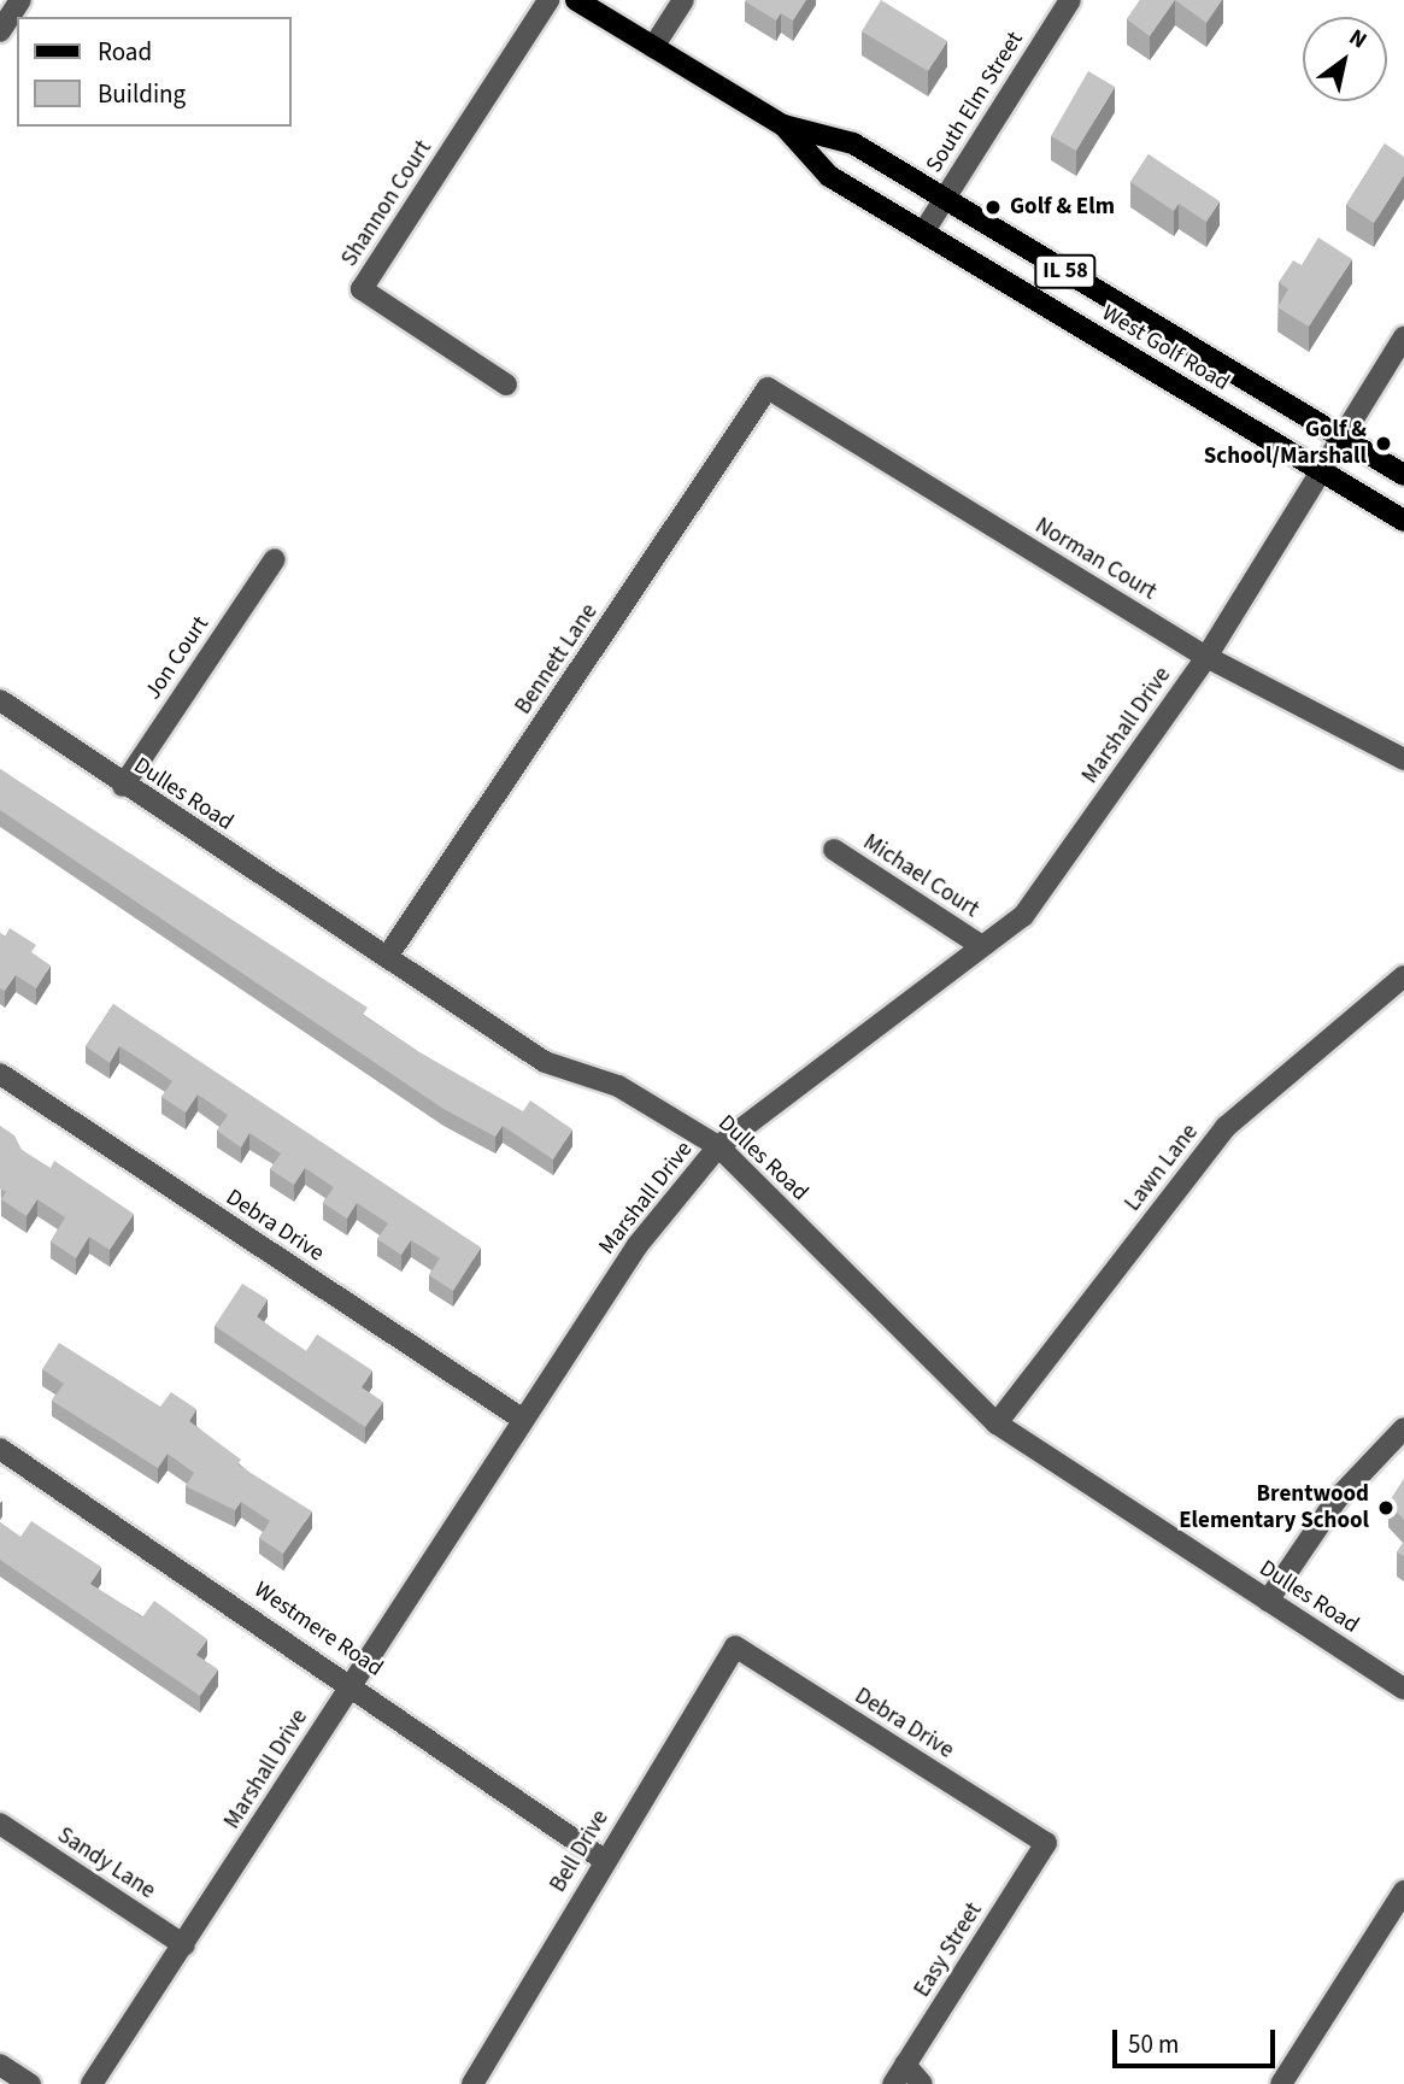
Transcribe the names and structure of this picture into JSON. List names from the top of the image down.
{
  "streets": {
    "main road": ["IL 58", "West Golf Road"],
    "street": [
      "South Elm Street",
      "Shannon Court",
      "Norman Court",
      "Jon Court",
      "Bennett Lane",
      "Marshall Drive",
      "Dulles Road",
      "Michael Court",
      "Lawn Lane",
      "Debra Drive",
      "Westmere Road",
      "Bell Drive",
      "Sandy Lane",
      "Easy Street"
    ]
  },
  "crossings": [
    ["South Elm Street", "West Golf Road"],
    ["West Golf Road", "Marshall Drive"],
    ["Norman Court", "Bennett Lane"],
    ["Norman Court", "Marshall Drive"],
    ["Jon Court", "Dulles Road"],
    ["Bennett Lane", "Dulles Road"],
    ["Marshall Drive", "Dulles Road"],
    ["Marshall Drive", "Michael Court"],
    ["Marshall Drive", "Debra Drive"],
    ["Marshall Drive", "Westmere Road"],
    ["Marshall Drive", "Sandy Lane"],
    ["Dulles Road", "Lawn Lane"],
    ["Debra Drive", "Bell Drive"],
    ["Debra Drive", "Easy Street"],
    ["Westmere Road", "Bell Drive"]
  ],
  "places": ["Golf & Elm", "Golf & School/Marshall", "Brentwood Elementary School"],
  "legend": ["Road", "Building"],
  "scale_bar": "50 m",
  "north": "top right"
}
